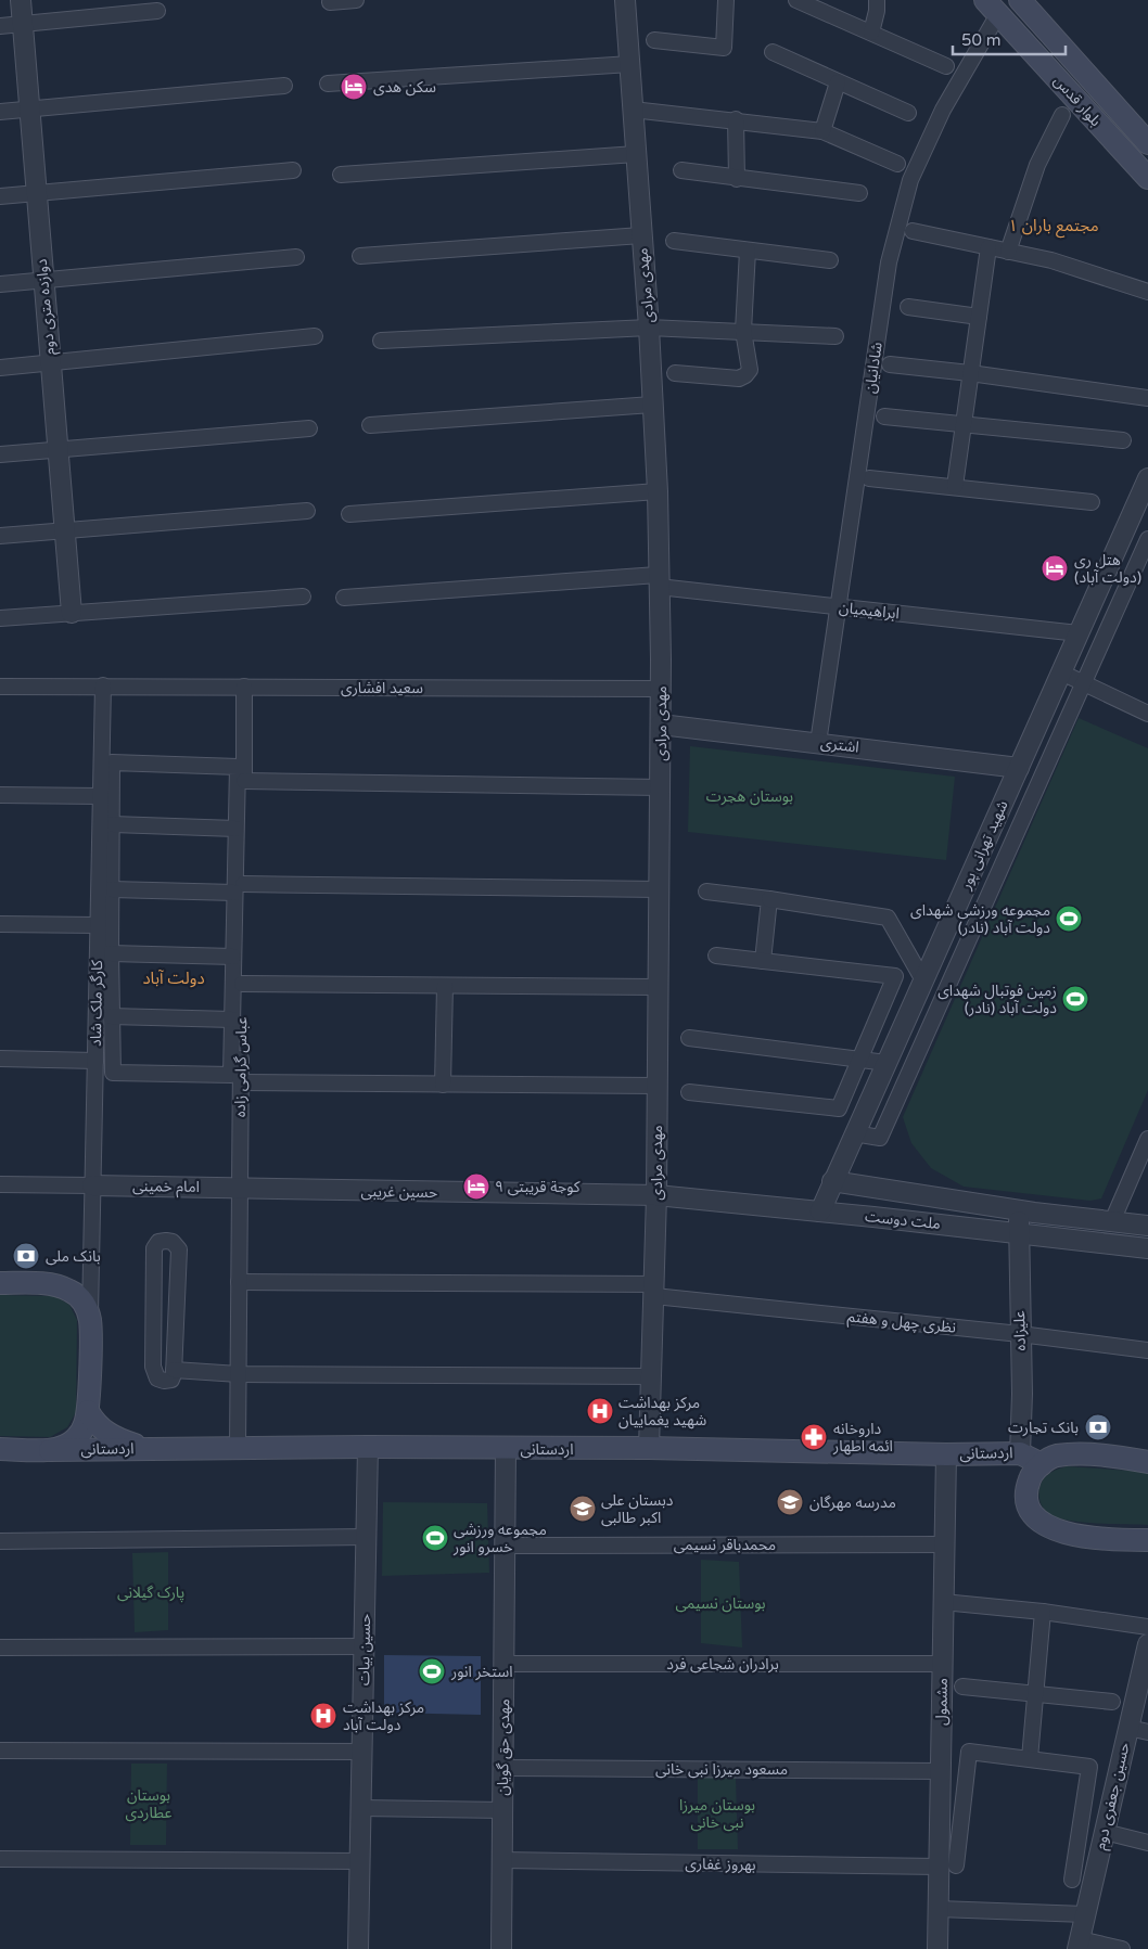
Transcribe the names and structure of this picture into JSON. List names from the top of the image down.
{
  "streets": {
    "main road": ["بلوار قدس", "اردستانی"],
    "street": [
      "مهدی مرادی",
      "دوازده متری دوم",
      "شادانیان",
      "ابراهیمیان",
      "سعید افشاری",
      "اشتری",
      "شهید تهرانی پور",
      "کارگر ملک شاد",
      "عباس گرامی زاده",
      "امام خمینی",
      "حسین غریبی",
      "ملت دوست",
      "نظری چهل و هفتم",
      "علیزاده",
      "محمدباقر نسیمی",
      "حسین بیات",
      "برادران شجاعی فرد",
      "مشمول",
      "مهدی حق گویان",
      "مسعود میرزا نبی خانی",
      "حسین جعفری دوم",
      "بهروز غفاری"
    ]
  },
  "crossings": [
    ["بلوار قدس", "شادانیان"],
    ["مهدی مرادی", "ابراهیمیان"],
    ["مهدی مرادی", "سعید افشاری"],
    ["مهدی مرادی", "اشتری"],
    ["مهدی مرادی", "حسین غریبی"],
    ["مهدی مرادی", "ملت دوست"],
    ["مهدی مرادی", "نظری چهل و هفتم"],
    ["مهدی مرادی", "اردستانی"],
    ["شادانیان", "ابراهیمیان"],
    ["شادانیان", "اشتری"],
    ["ابراهیمیان", "شهید تهرانی پور"],
    ["سعید افشاری", "کارگر ملک شاد"],
    ["سعید افشاری", "عباس گرامی زاده"],
    ["اشتری", "شهید تهرانی پور"],
    ["شهید تهرانی پور", "ملت دوست"],
    ["کارگر ملک شاد", "امام خمینی"],
    ["عباس گرامی زاده", "امام خمینی"],
    ["عباس گرامی زاده", "حسین غریبی"],
    ["عباس گرامی زاده", "نظری چهل و هفتم"],
    ["عباس گرامی زاده", "اردستانی"],
    ["امام خمینی", "حسین غریبی"],
    ["حسین غریبی", "ملت دوست"],
    ["ملت دوست", "علیزاده"],
    ["نظری چهل و هفتم", "علیزاده"],
    ["علیزاده", "اردستانی"],
    ["اردستانی", "حسین بیات"],
    ["اردستانی", "مشمول"],
    ["اردستانی", "مهدی حق گویان"],
    ["محمدباقر نسیمی", "مشمول"],
    ["محمدباقر نسیمی", "مهدی حق گویان"],
    ["برادران شجاعی فرد", "مشمول"],
    ["برادران شجاعی فرد", "مهدی حق گویان"],
    ["مشمول", "مسعود میرزا نبی خانی"],
    ["مشمول", "بهروز غفاری"],
    ["مهدی حق گویان", "مسعود میرزا نبی خانی"],
    ["مهدی حق گویان", "بهروز غفاری"]
  ],
  "districts": ["مجتمع باران ١", "دولت آباد"],
  "parks": [
    "بوستان هجرت",
    "پارک گیلانی",
    "بوستان نسیمی",
    "بوستان عطاردی",
    "بوستان میرزا نبی خانی"
  ],
  "places": {
    "hotel": ["سكن هدى", "هتل ری (دولت آباد)", "۹ کوجة قریبتی"],
    "sports": [
      "مجموعه ورزشی شهدای دولت آباد (نادر)",
      "زمین فوتبال شهدای دولت آباد (نادر)",
      "مجموعه ورزشی خسرو انور",
      "استخر انور"
    ],
    "bank": ["بانک ملی", "بانک تجارت"],
    "hospital": ["مرکز بهداشت شهید یغماییان", "مرکز بهداشت دولت آباد"],
    "pharmacy": ["داروخانه ائمه اطهار"],
    "school or university": ["مدرسه مهرگان", "دبستان علی اکبر طالبی"]
  },
  "scale_bar": "50 m"
}
